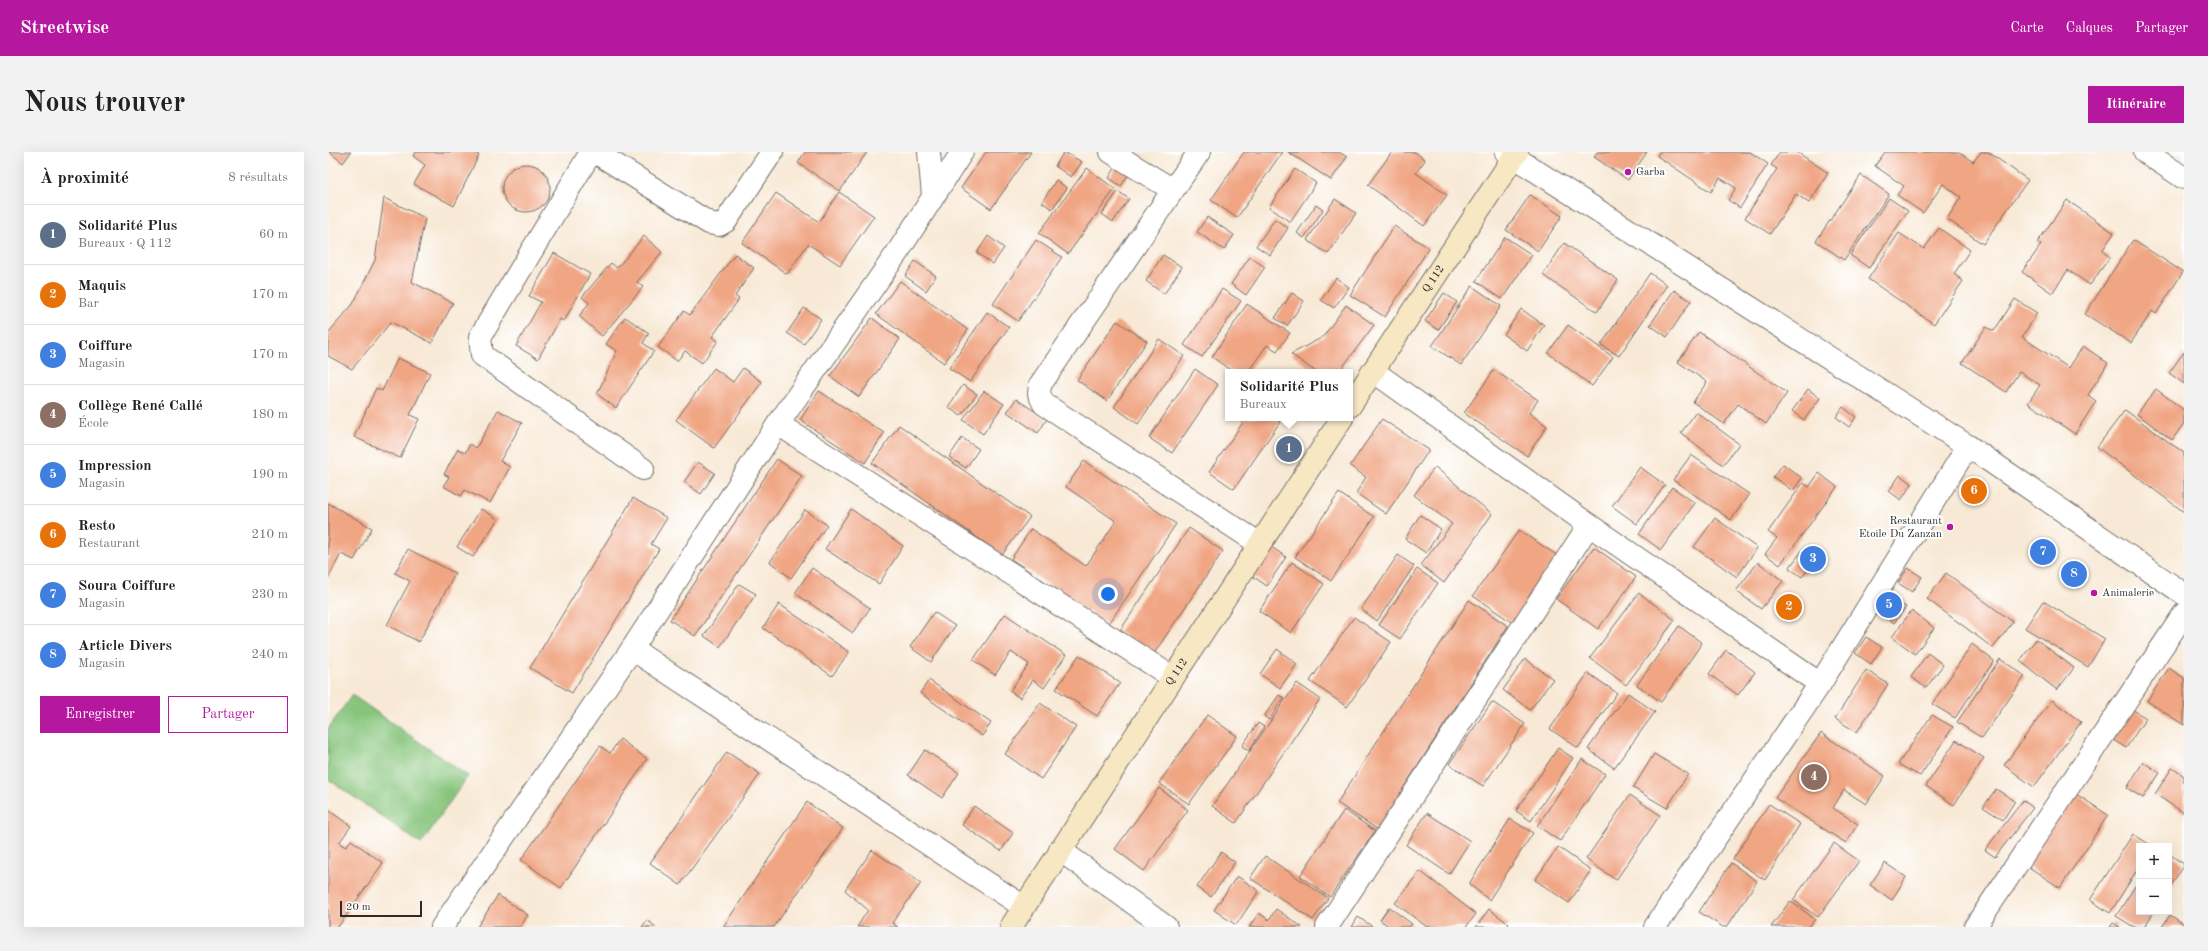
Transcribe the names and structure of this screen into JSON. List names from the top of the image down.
{
  "streets": {
    "street": ["Q 112"]
  },
  "places": ["Garba", "Restaurant Etoile Du Zanzan", "Animalerie"],
  "scale_bar": "20 m",
  "page": {
    "header": "Streetwise",
    "nav": ["Carte", "Calques", "Partager"],
    "buttons": [
      "Itinéraire",
      ["Enregistrer", "Partager"]
    ],
    "title": "Nous trouver",
    "heading": ["À proximité", "8 résultats"],
    "list": [
      {
        "mark": "1",
        "name": "Solidarité Plus",
        "note": "Bureaux · Q 112",
        "value": "60 m"
      },
      {
        "mark": "2",
        "name": "Maquis",
        "note": "Bar",
        "value": "170 m"
      },
      {
        "mark": "3",
        "name": "Coiffure",
        "note": "Magasin",
        "value": "170 m"
      },
      {
        "mark": "4",
        "name": "Collège René Callé",
        "note": "École",
        "value": "180 m"
      },
      {
        "mark": "5",
        "name": "Impression",
        "note": "Magasin",
        "value": "190 m"
      },
      {
        "mark": "6",
        "name": "Resto",
        "note": "Restaurant",
        "value": "210 m"
      },
      {
        "mark": "7",
        "name": "Soura Coiffure",
        "note": "Magasin",
        "value": "230 m"
      },
      {
        "mark": "8",
        "name": "Article Divers",
        "note": "Magasin",
        "value": "240 m"
      }
    ],
    "popup": ["Solidarité Plus", "Bureaux"],
    "pins": [
      "1",
      "6",
      "7",
      "3",
      "8",
      "5",
      "2",
      "4"
    ],
    "map_buttons": ["+", "−"],
    "scale": "20 m"
  }
}
